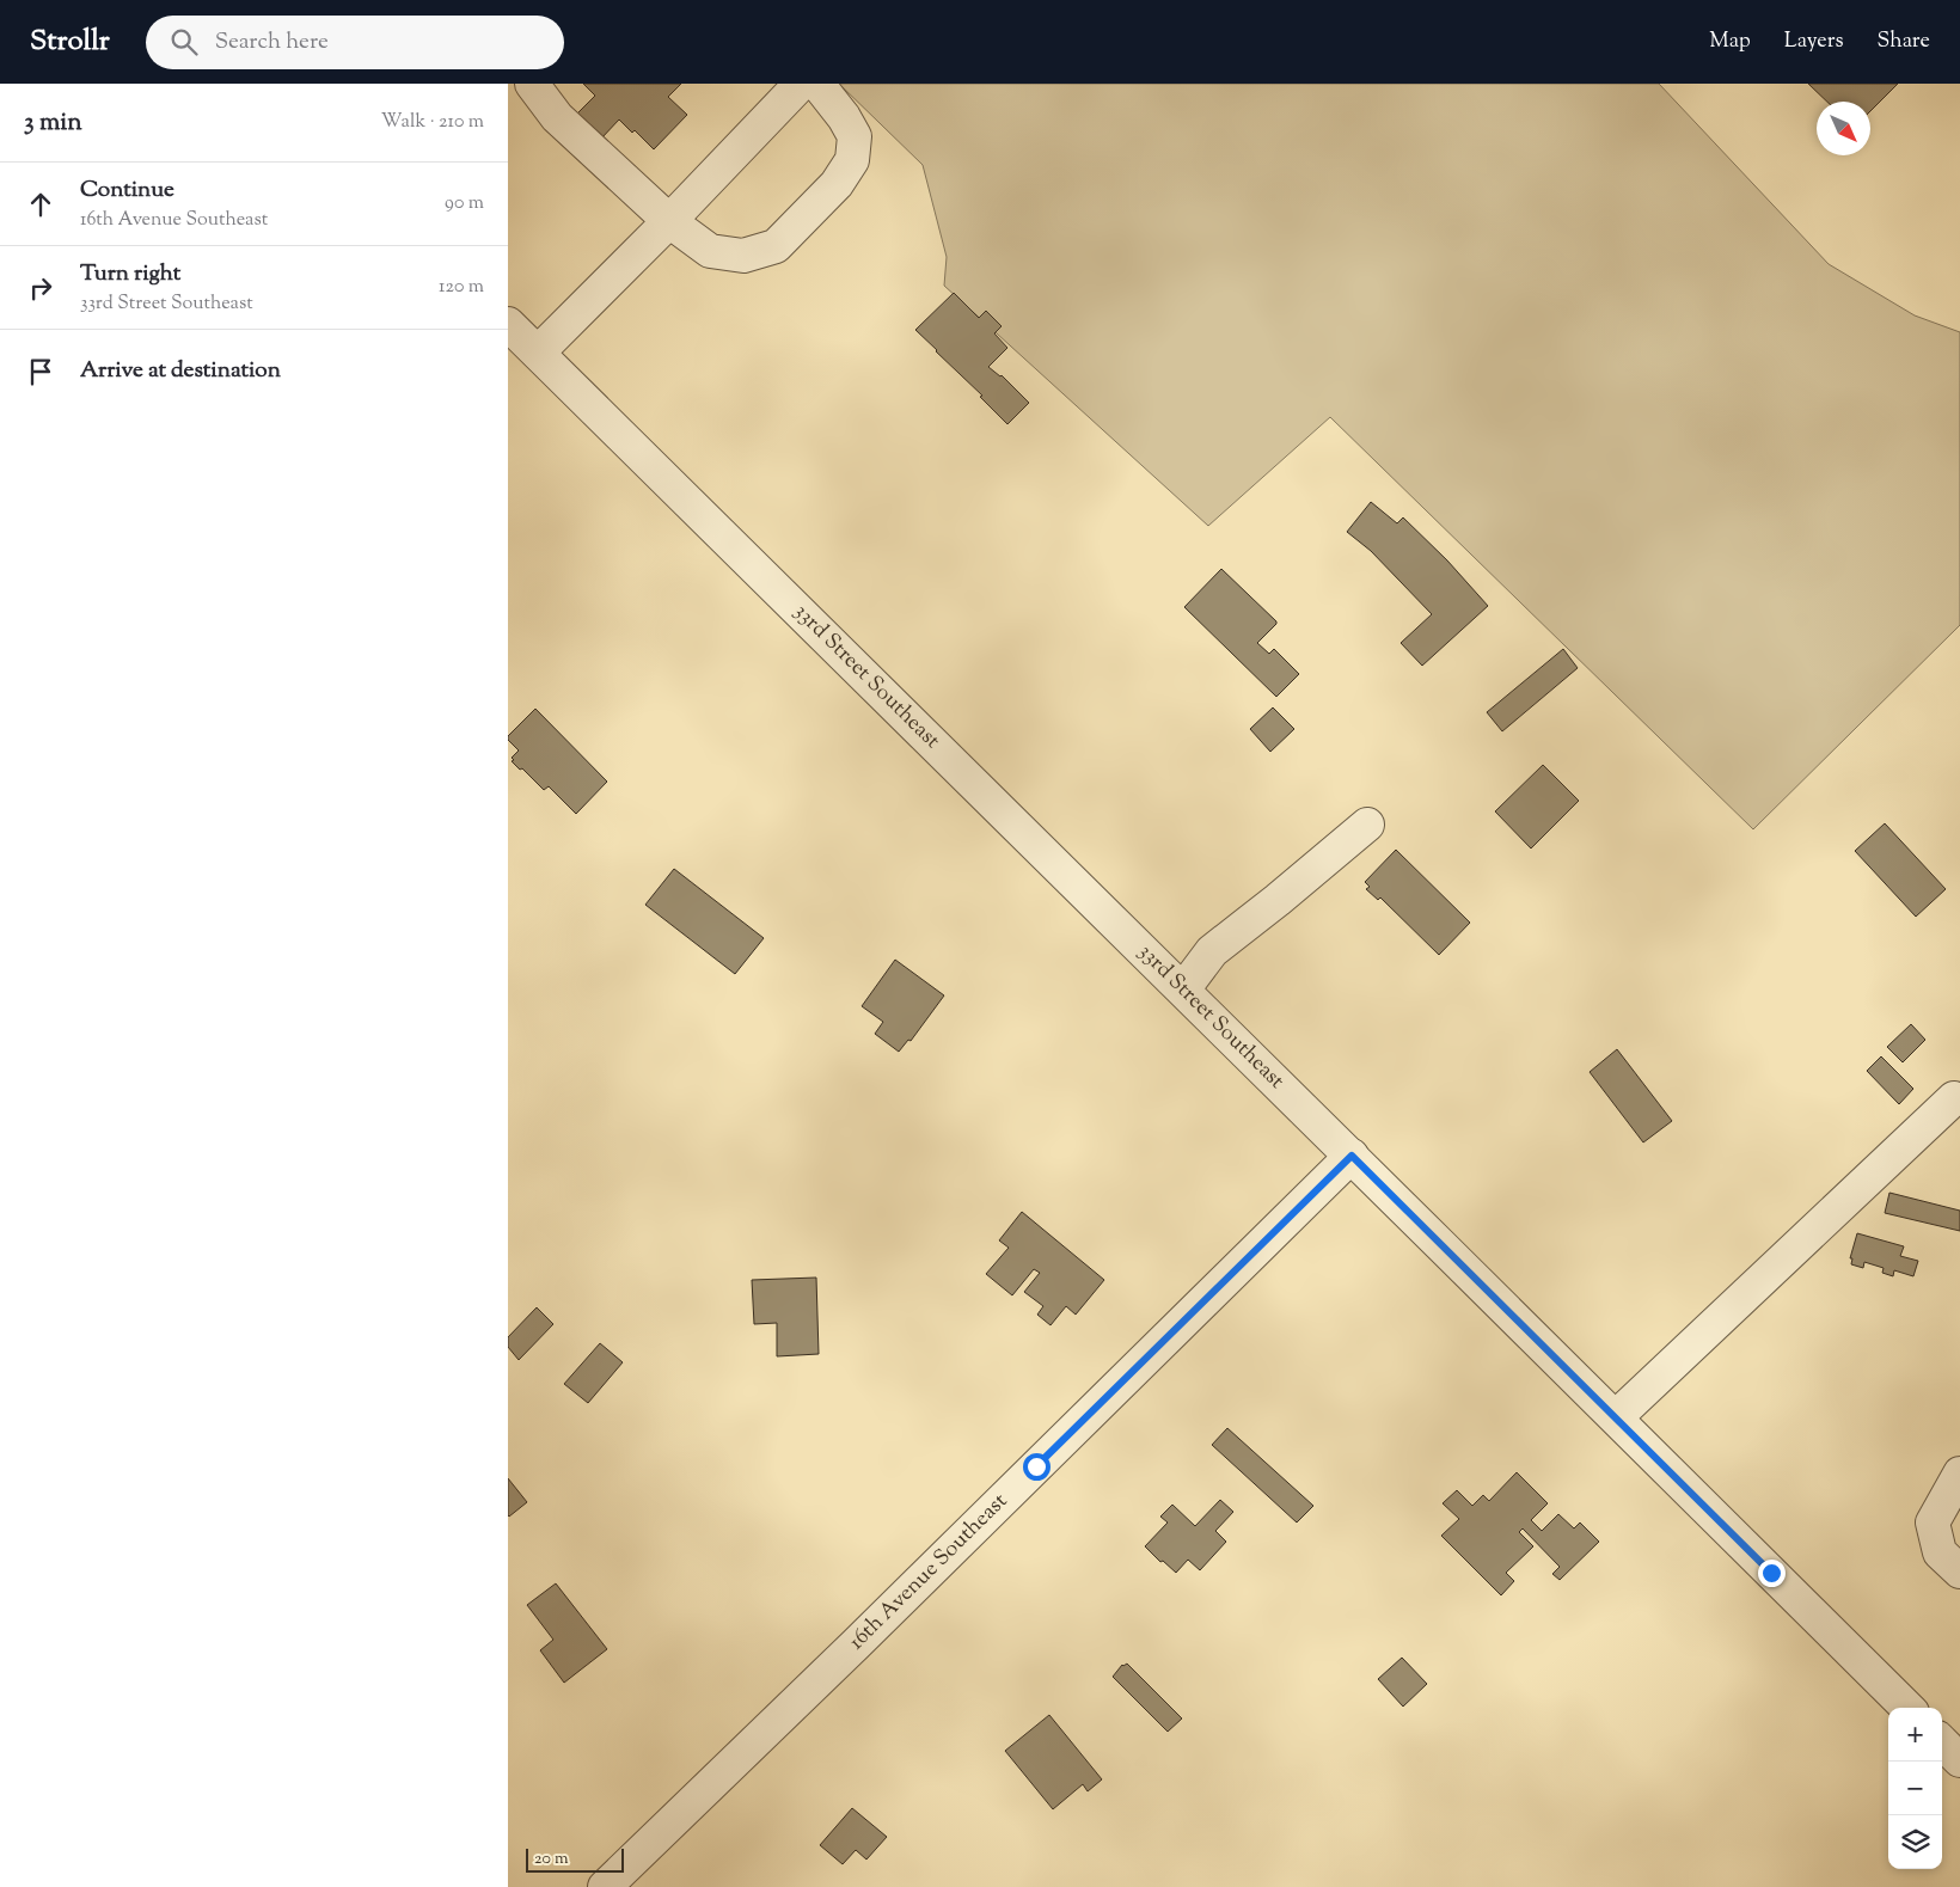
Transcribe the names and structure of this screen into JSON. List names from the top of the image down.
{
  "streets": {
    "street": ["33rd Street Southeast", "16th Avenue Southeast"]
  },
  "crossings": [
    ["33rd Street Southeast", "16th Avenue Southeast"]
  ],
  "scale_bar": "20 m",
  "north": "bottom right",
  "page": {
    "header": "Strollr",
    "search": "Search here",
    "nav": ["Map", "Layers", "Share"],
    "heading": ["3 min", "Walk · 210 m"],
    "list": [
      ["Continue", "16th Avenue Southeast", "90 m"],
      ["Turn right", "33rd Street Southeast", "120 m"],
      "Arrive at destination"
    ],
    "map_buttons": ["+", "−"],
    "scale": "20 m"
  }
}
